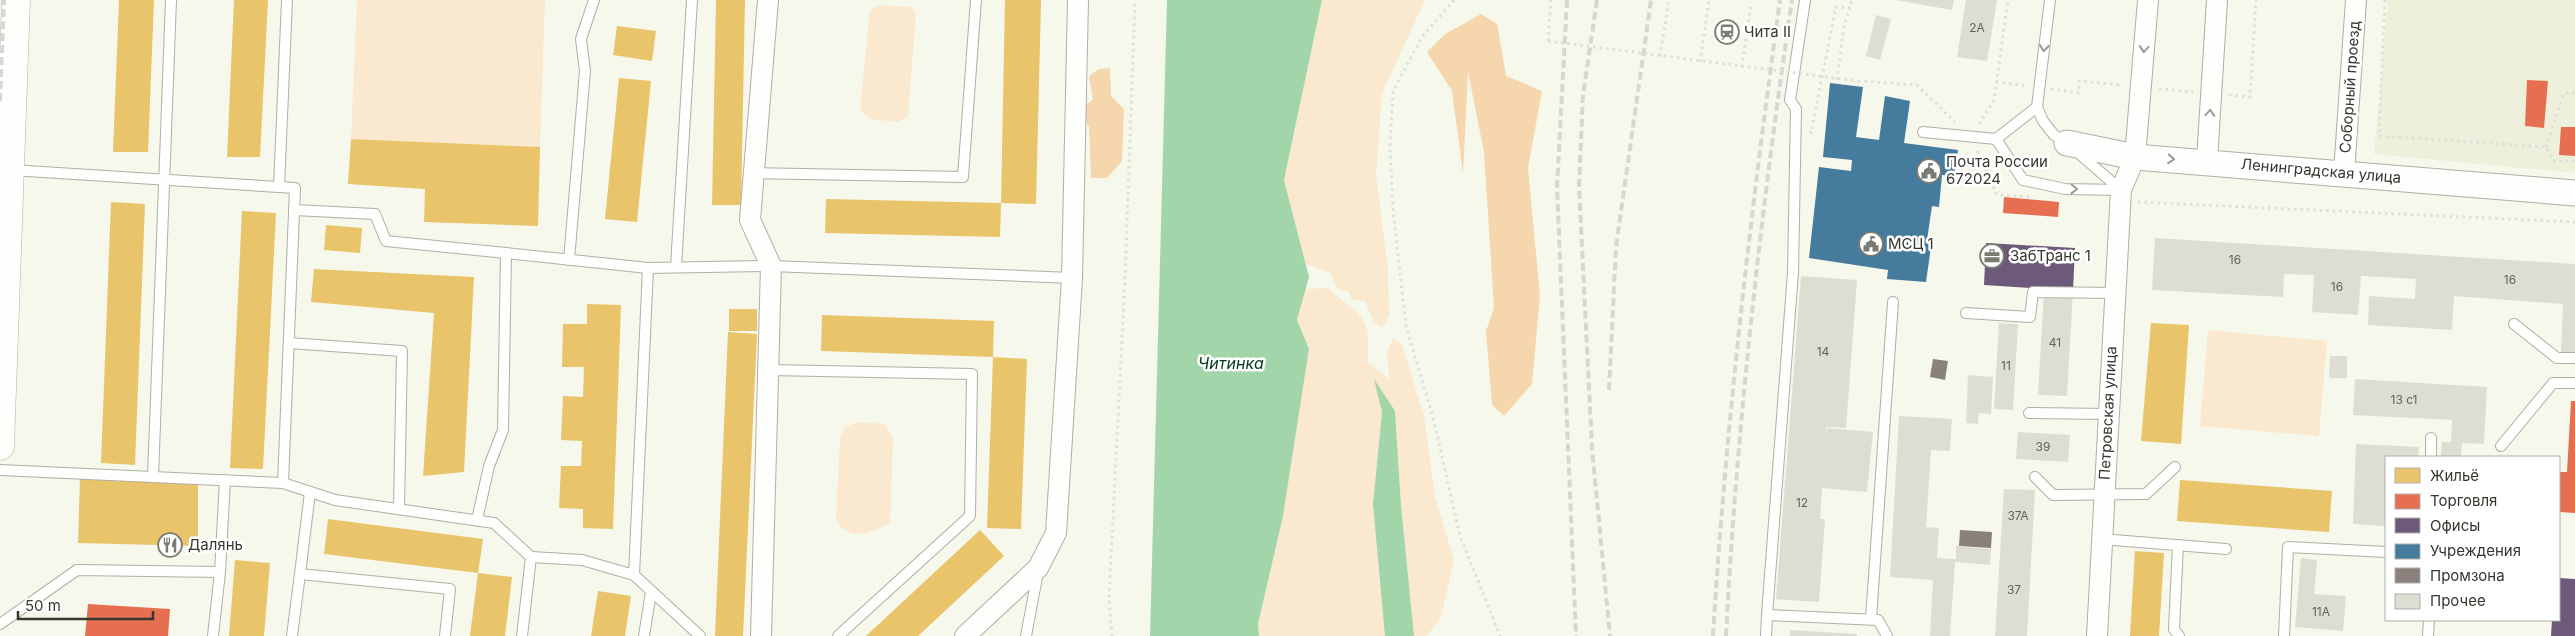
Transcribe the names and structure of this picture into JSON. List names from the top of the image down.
{
  "streets": {
    "street": ["Соборный проезд", "Ленинградская улица", "Петровская улица"]
  },
  "crossings": [
    ["Соборный проезд", "Ленинградская улица"],
    ["Ленинградская улица", "Петровская улица"]
  ],
  "water": ["Читинка"],
  "places": {
    "station": ["Чита II"],
    "public building": ["Почта России 672024", "МСЦ 1"],
    "office": ["ЗабТранс 1"],
    "restaurant": ["Далянь"]
  },
  "house_numbers": [
    "2А",
    "16",
    "16",
    "16",
    "41",
    "14",
    "11",
    "13 с1",
    "39",
    "12",
    "37А",
    "37",
    "11А"
  ],
  "legend": [
    "Жильё",
    "Торговля",
    "Офисы",
    "Учреждения",
    "Промзона",
    "Прочее"
  ],
  "scale_bar": "50 m"
}
